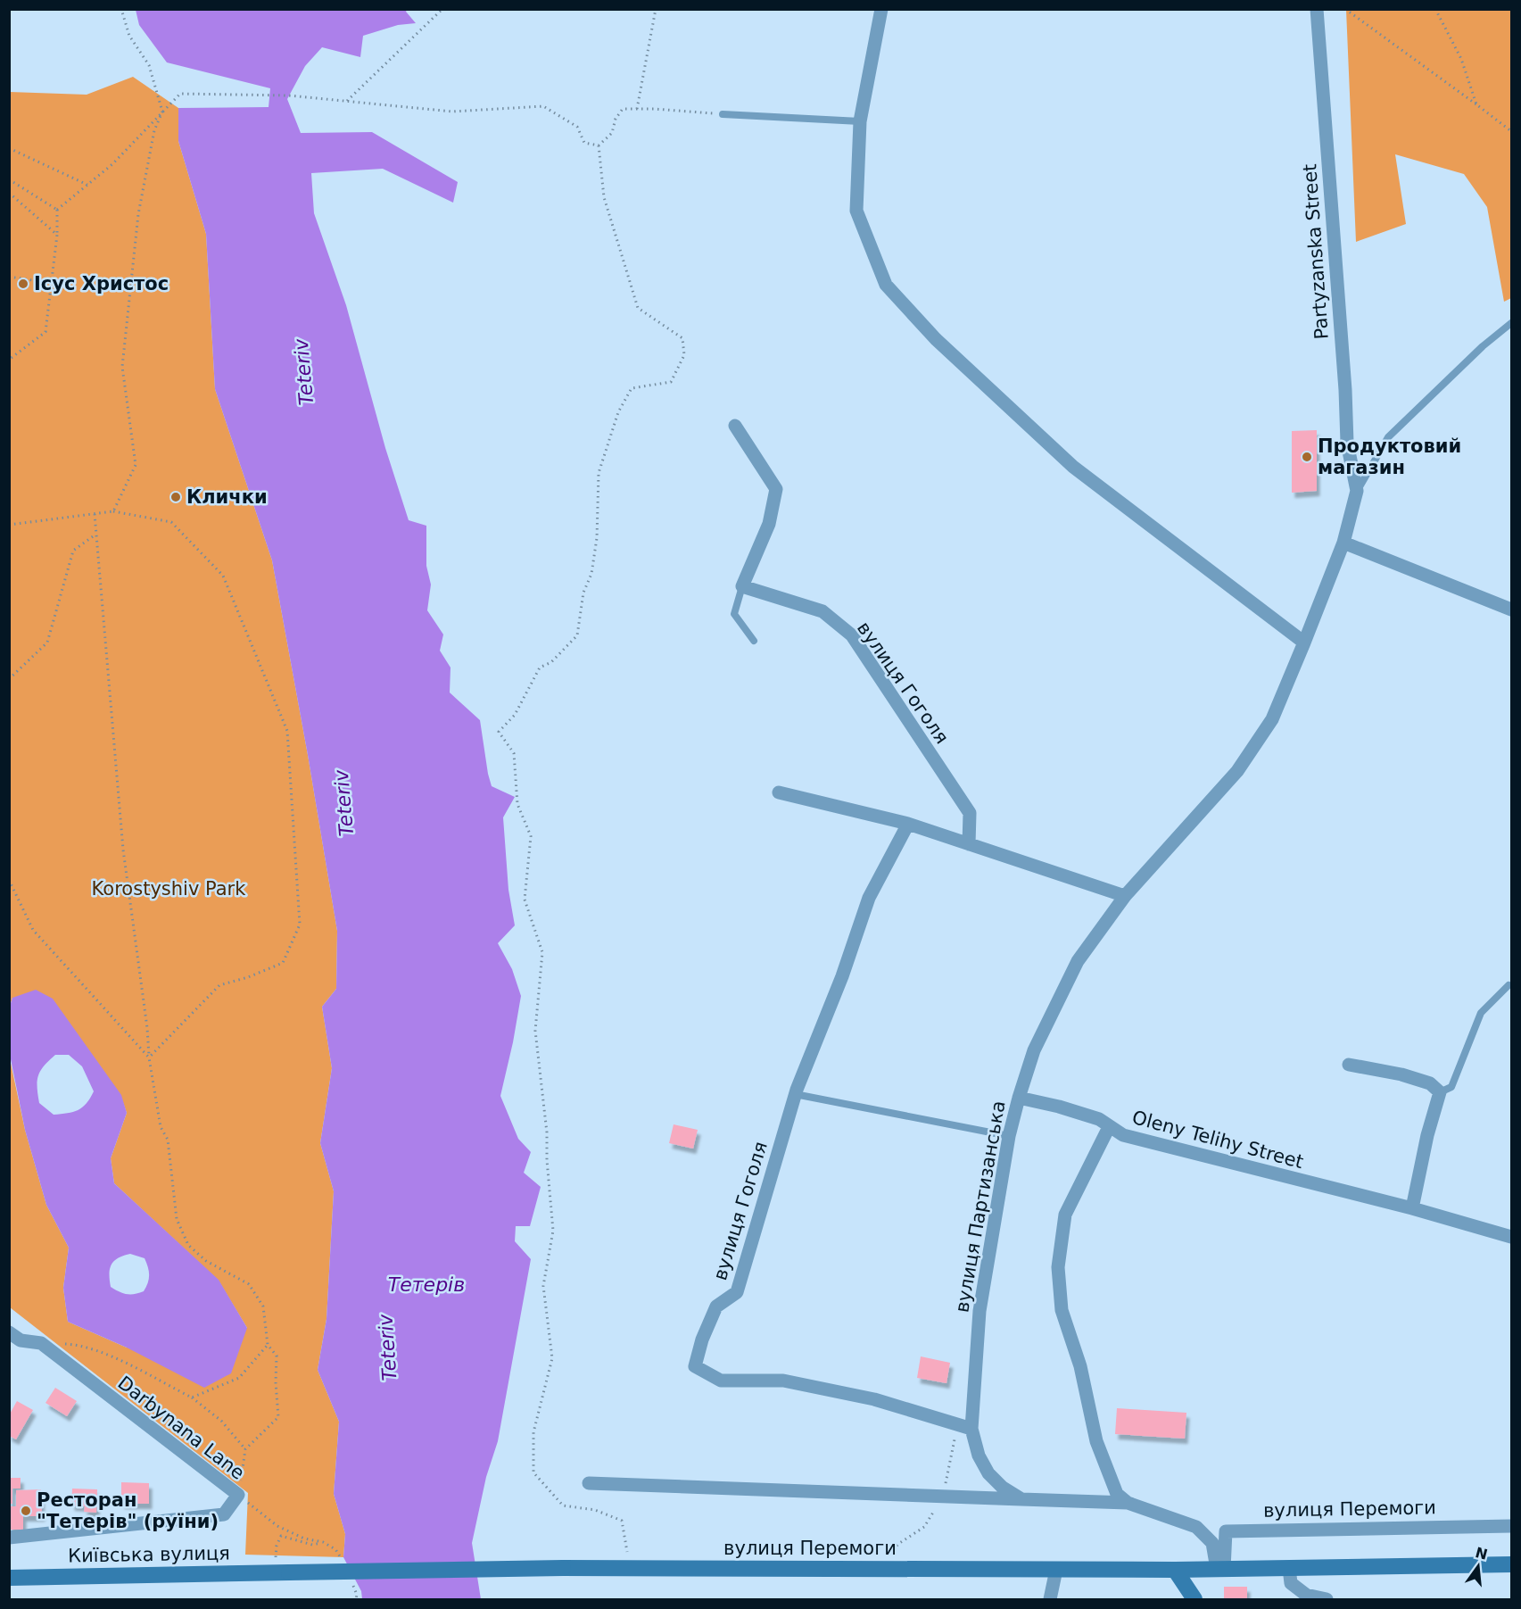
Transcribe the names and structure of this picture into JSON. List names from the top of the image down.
{
  "streets": {
    "main road": ["вулиця Перемоги", "Київська вулиця"],
    "street": [
      "Partyzanska Street",
      "вулиця Гоголя",
      "Oleny Telihy Street",
      "вулиця Партизанська",
      "Darbynana Lane"
    ]
  },
  "crossings": [
    ["Partyzanska Street", "вулиця Партизанська"],
    ["вулиця Гоголя", "вулиця Партизанська"],
    ["Oleny Telihy Street", "вулиця Партизанська"],
    ["вулиця Перемоги", "Київська вулиця"]
  ],
  "water": ["Teteriv", "Тетерів"],
  "parks": ["Korostyshiv Park"],
  "places": [
    "Ісус Христос",
    "Продуктовий магазин",
    "Клички",
    "Ресторан \"Тетерів\" (руїни)"
  ],
  "north": "top"
}
